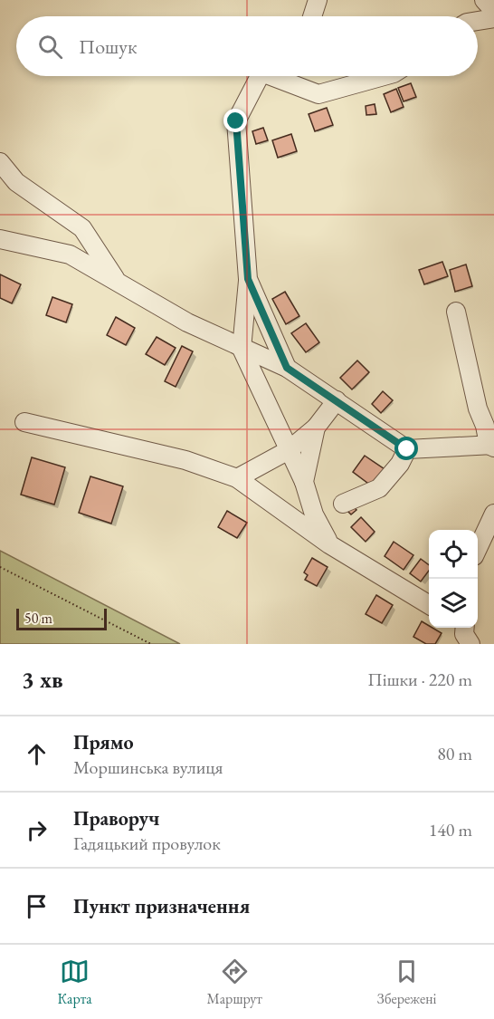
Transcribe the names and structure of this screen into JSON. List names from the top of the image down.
{
  "scale_bar": "50 m",
  "page": {
    "search": "Пошук",
    "scale": "50 m",
    "heading": ["3 хв", "Пішки · 220 m"],
    "list": [
      ["Прямо", "Моршинська вулиця", "80 m"],
      ["Праворуч", "Гадяцький провулок", "140 m"],
      "Пункт призначення"
    ],
    "nav": ["Карта", "Маршрут", "Збережені"]
  }
}
